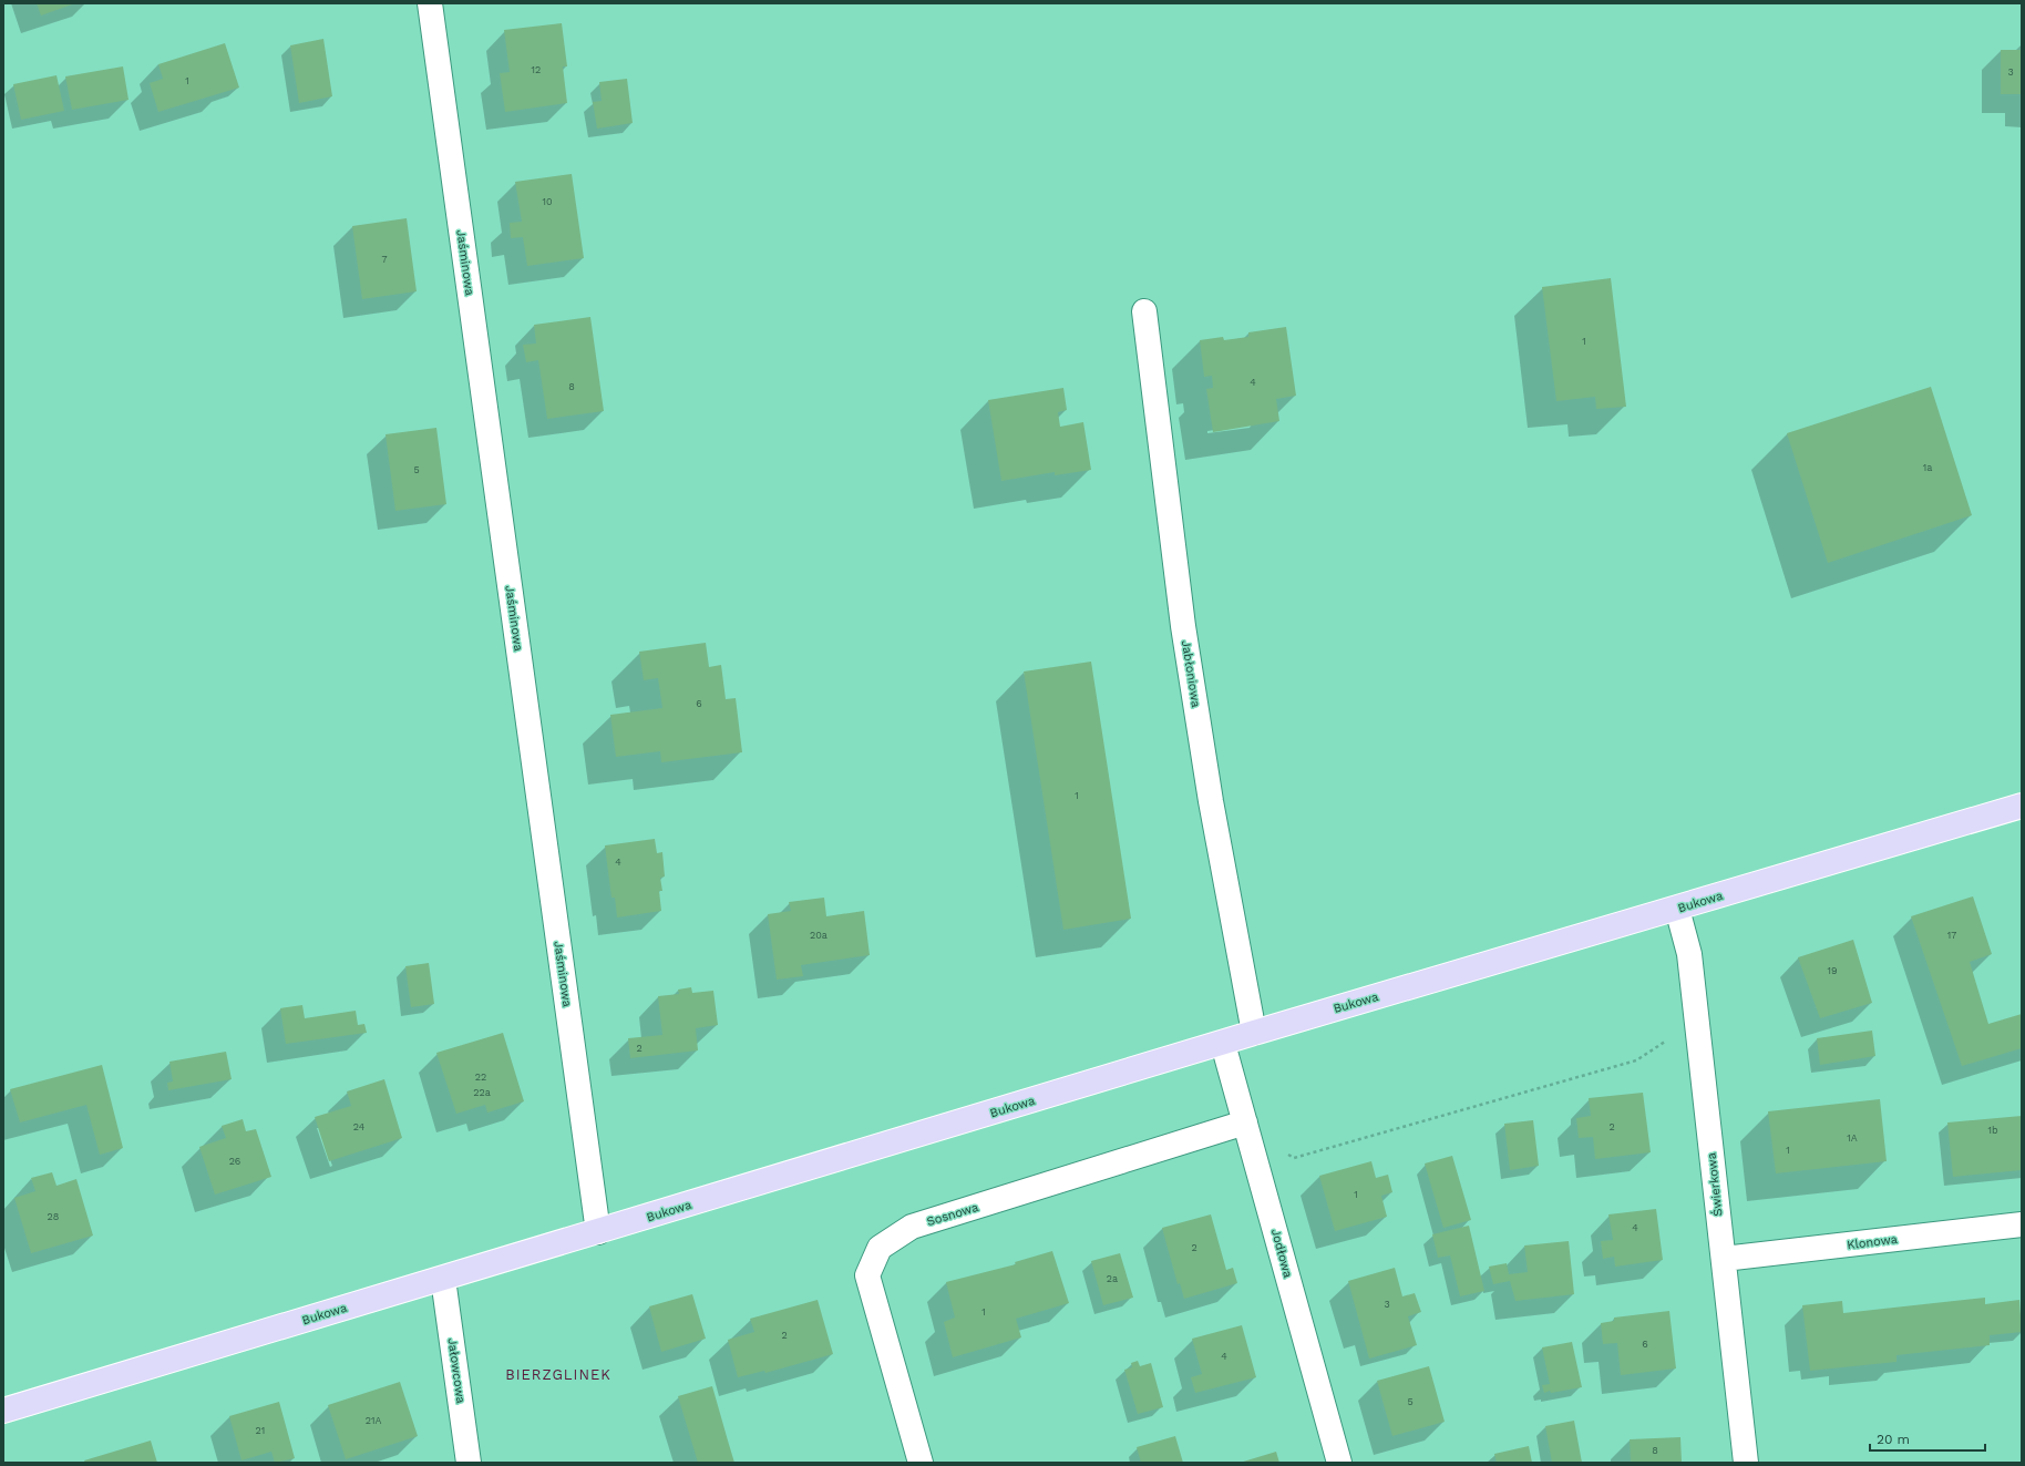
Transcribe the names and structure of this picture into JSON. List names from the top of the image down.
{
  "streets": {
    "main road": ["Bukowa"],
    "street": [
      "Jaśminowa",
      "Jabłoniowa",
      "Świerkowa",
      "Sosnowa",
      "Klonowa",
      "Jodłowa",
      "Jałowcowa"
    ]
  },
  "crossings": [
    ["Jaśminowa", "Bukowa"],
    ["Jabłoniowa", "Bukowa"],
    ["Bukowa", "Świerkowa"],
    ["Bukowa", "Jodłowa"],
    ["Bukowa", "Jałowcowa"],
    ["Świerkowa", "Klonowa"],
    ["Sosnowa", "Jodłowa"]
  ],
  "districts": ["BIERZGLINEK"],
  "house_numbers": [
    "12",
    "3",
    "1",
    "10",
    "7",
    "1",
    "4",
    "8",
    "1a",
    "5",
    "6",
    "1",
    "4",
    "20a",
    "17",
    "19",
    "2",
    "22",
    "22a",
    "24",
    "2",
    "1b",
    "1A",
    "1",
    "26",
    "1",
    "28",
    "4",
    "2",
    "2a",
    "3",
    "1",
    "2",
    "6",
    "4",
    "5",
    "21A",
    "21",
    "8"
  ],
  "scale_bar": "20 m"
}
